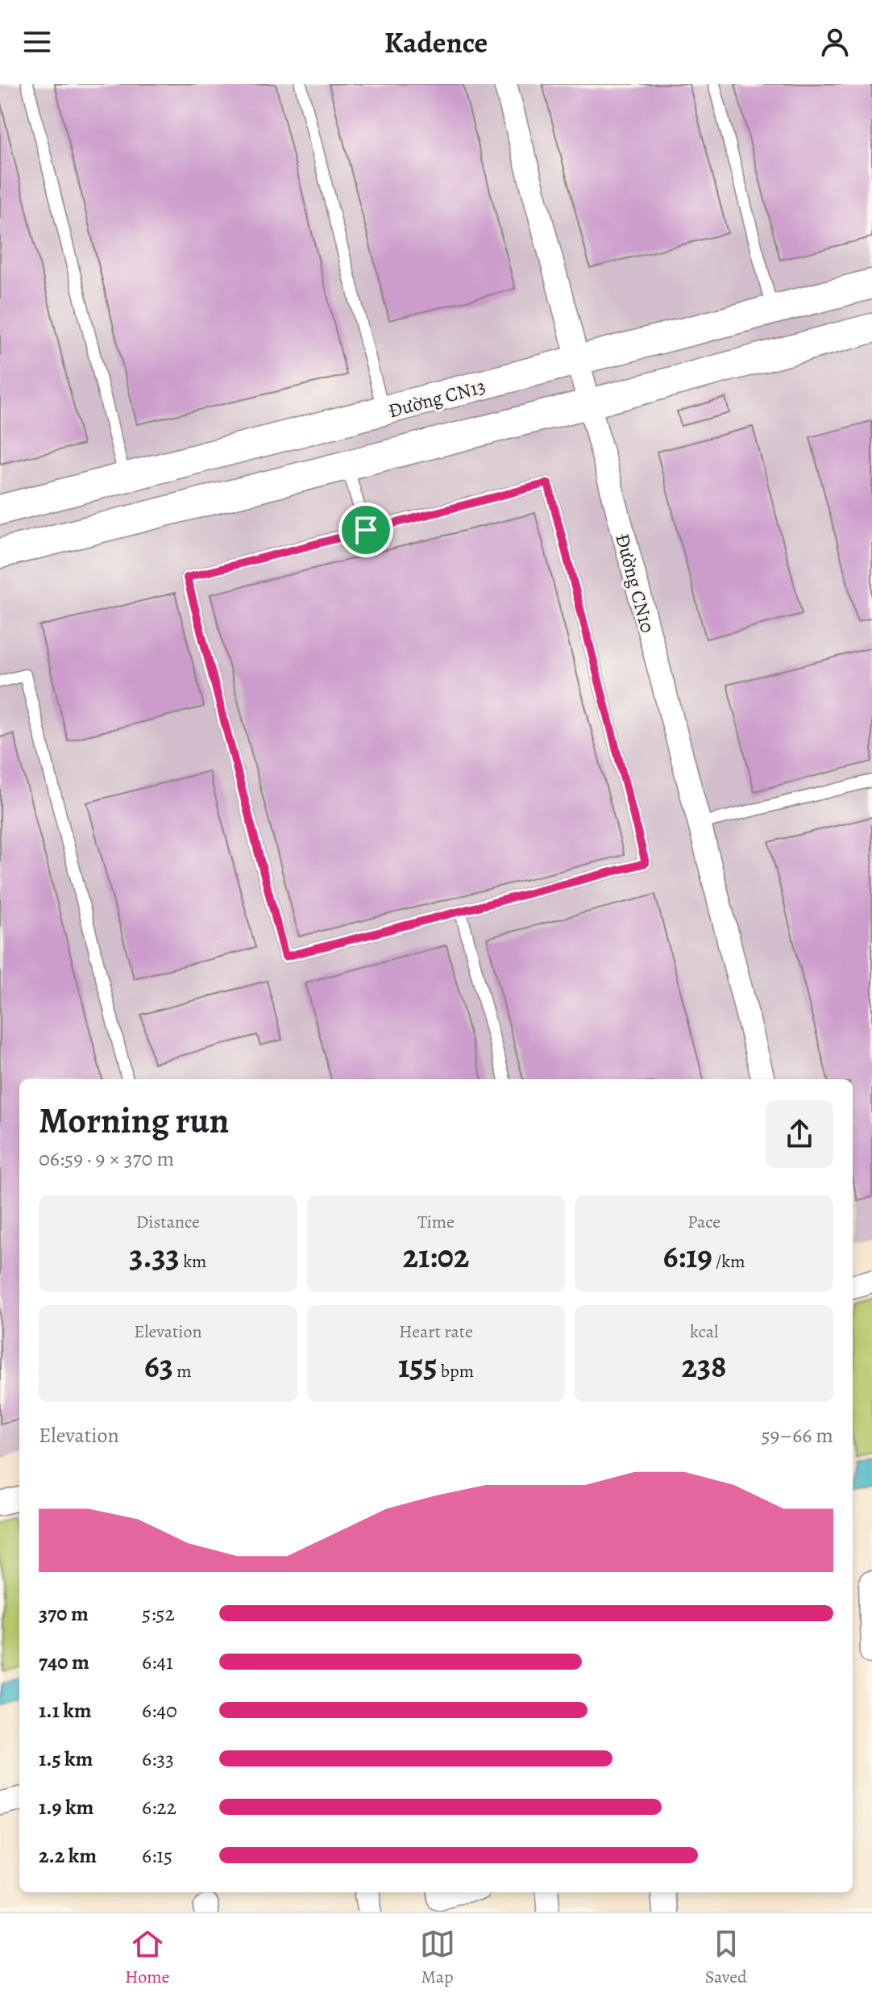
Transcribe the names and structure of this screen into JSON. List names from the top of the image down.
{
  "streets": {
    "street": ["Đường CN13", "Đường CN10"]
  },
  "crossings": [
    ["Đường CN13", "Đường CN10"]
  ],
  "page": {
    "header": "Kadence",
    "heading": ["Morning run", "06:59 · 9 × 370 m"],
    "stats": [
      ["Distance", "3.33 km"],
      ["Time", "21:02"],
      ["Pace", "6:19 /km"],
      ["Elevation", "63 m"],
      ["Heart rate", "155 bpm"],
      ["kcal", "238"]
    ],
    "chart": ["Elevation", "59–66 m"],
    "list": [
      {
        "name": "370 m",
        "note": "5:52"
      },
      {
        "name": "740 m",
        "note": "6:41"
      },
      {
        "name": "1.1 km",
        "note": "6:40"
      },
      {
        "name": "1.5 km",
        "note": "6:33"
      },
      {
        "name": "1.9 km",
        "note": "6:22"
      },
      {
        "name": "2.2 km",
        "note": "6:15"
      }
    ],
    "tabs": ["Home", "Map", "Saved"]
  }
}
